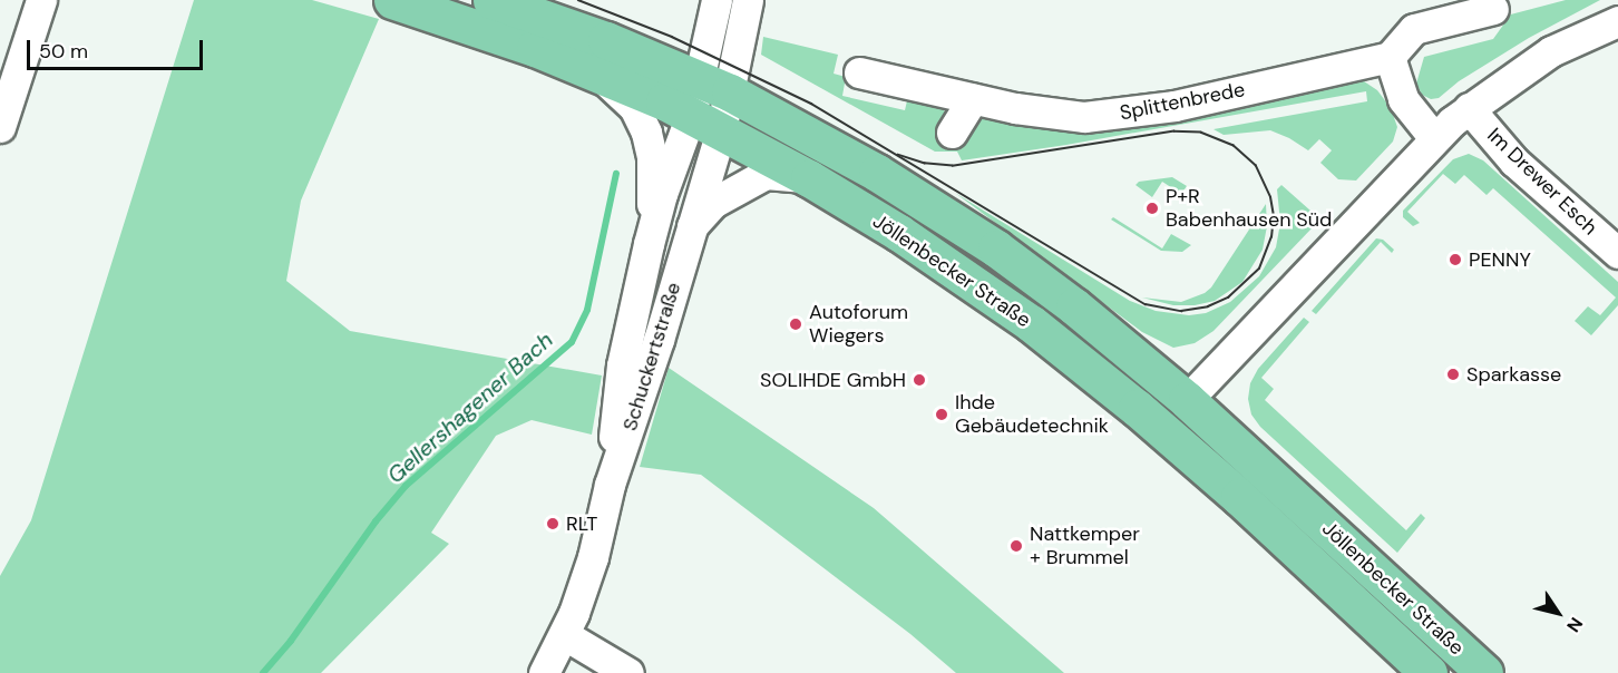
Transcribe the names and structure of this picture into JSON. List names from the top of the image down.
{
  "streets": {
    "main road": ["Jöllenbecker Straße"],
    "street": ["Splittenbrede", "Im Drewer Esch", "Schuckertstraße"]
  },
  "crossings": [
    ["Jöllenbecker Straße", "Schuckertstraße"]
  ],
  "water": ["Gellershagener Bach"],
  "places": [
    "P+R Babenhausen Süd",
    "PENNY",
    "Autoforum Wiegers",
    "Sparkasse",
    "SOLIHDE GmbH",
    "Ihde Gebäudetechnik",
    "RLT",
    "Nattkemper + Brummel"
  ],
  "scale_bar": "50 m",
  "north": "bottom right"
}
